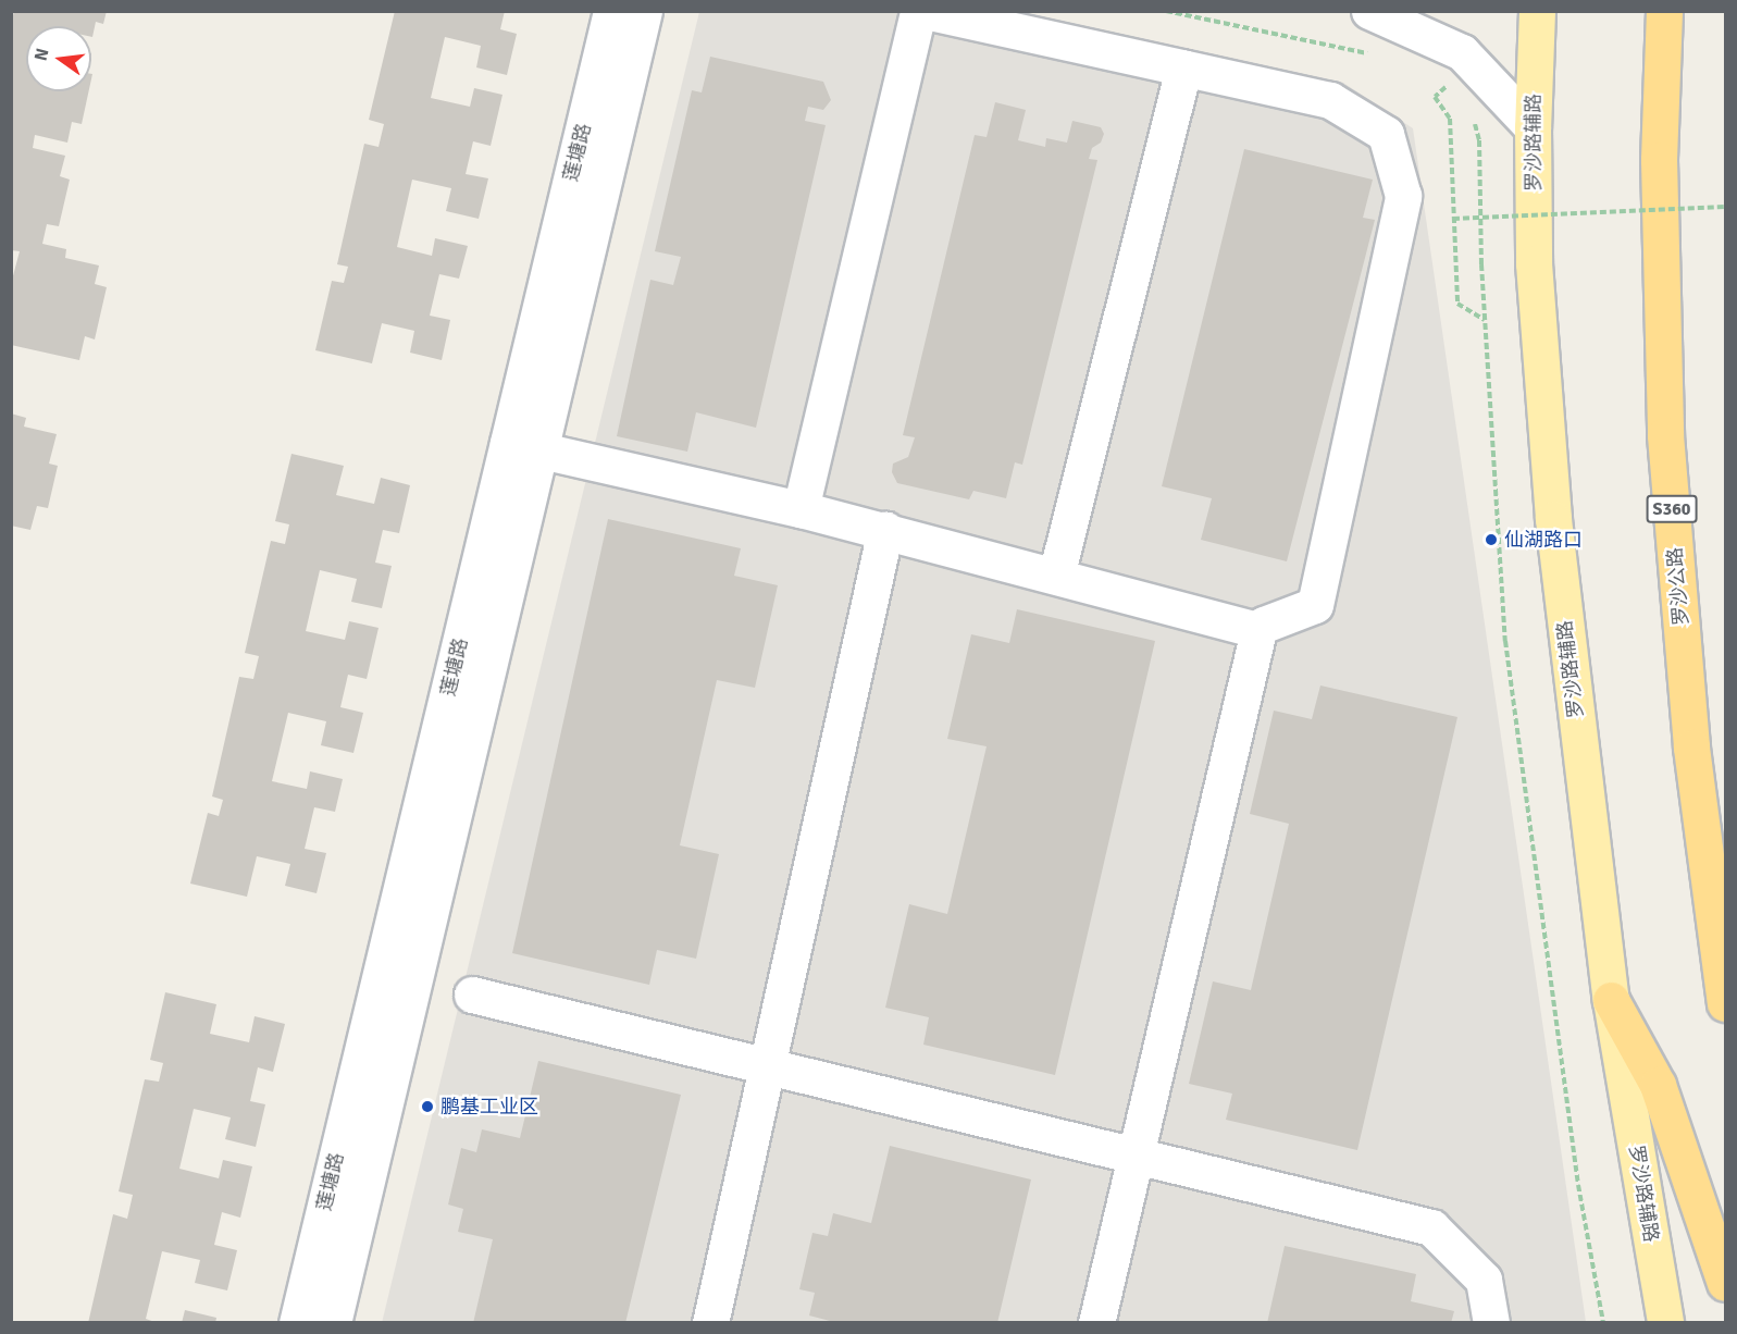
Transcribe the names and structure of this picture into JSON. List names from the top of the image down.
{
  "streets": {
    "highway": ["S360", "罗沙公路"],
    "main road": ["罗沙路辅路"],
    "street": ["莲塘路"]
  },
  "places": ["仙湖路口", "鹏基工业区"],
  "north": "left"
}
